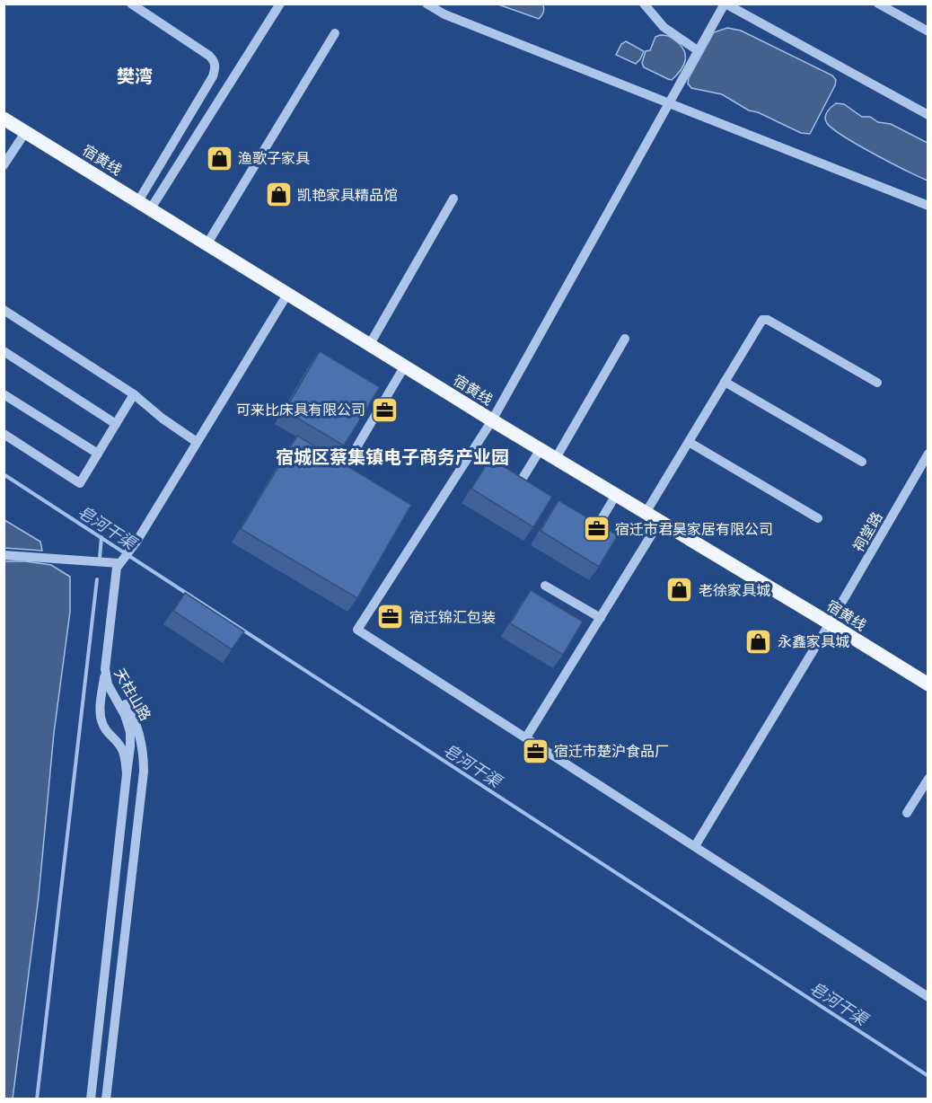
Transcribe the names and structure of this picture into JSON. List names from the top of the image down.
{
  "streets": {
    "main road": ["宿黄线"],
    "street": ["祠堂路", "天柱山路"]
  },
  "crossings": [
    ["宿黄线", "祠堂路"]
  ],
  "districts": ["樊湾", "宿城区蔡集镇电子商务产业园"],
  "water": ["皂河干渠"],
  "places": {
    "shop": [
      "渔歌子家具",
      "凯艳家具精品馆",
      "老徐家具城",
      "永鑫家具城"
    ],
    "office": [
      "可来比床具有限公司",
      "宿迁市君昊家居有限公司",
      "宿迁锦汇包装",
      "宿迁市楚沪食品厂"
    ]
  }
}
